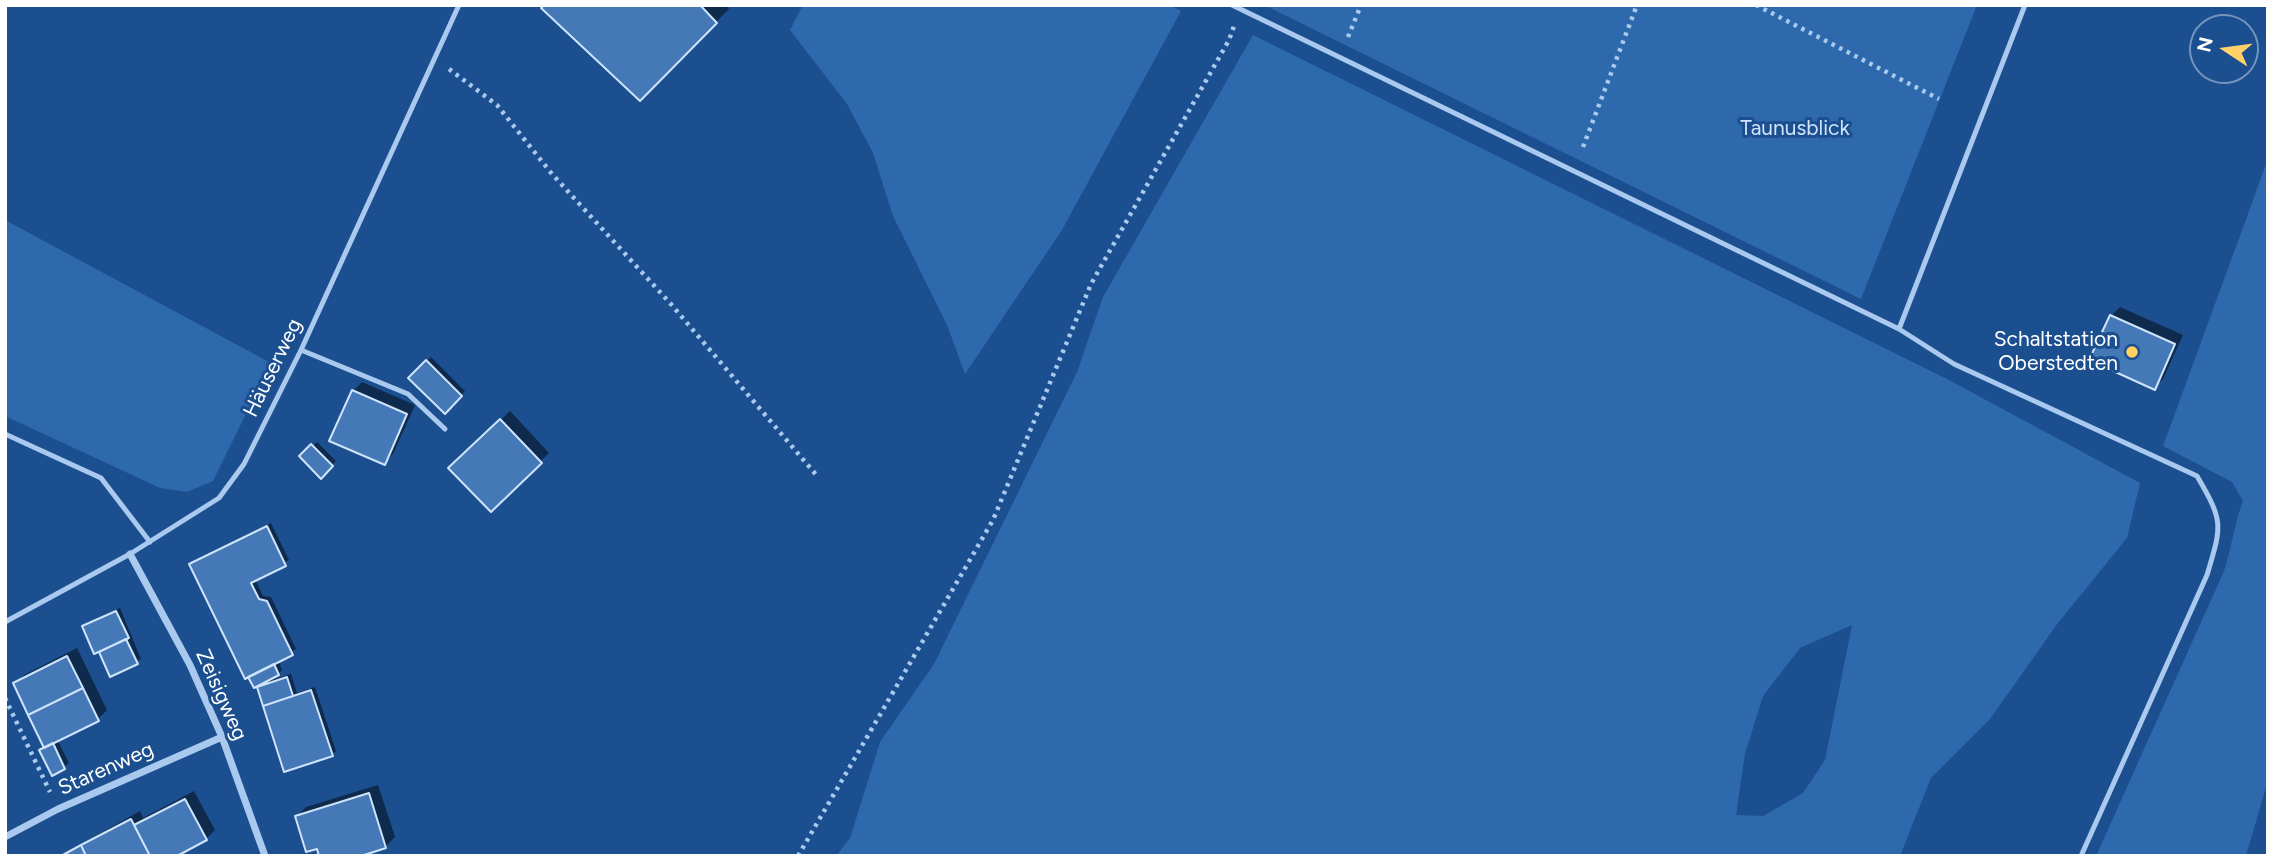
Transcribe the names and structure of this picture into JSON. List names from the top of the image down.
{
  "streets": {
    "street": ["Zeisigweg", "Starenweg"],
    "lane": ["Häuserweg"]
  },
  "crossings": [
    ["Häuserweg", "Zeisigweg"],
    ["Zeisigweg", "Starenweg"]
  ],
  "parks": ["Taunusblick"],
  "places": ["Schaltstation Oberstedten"],
  "north": "left"
}
